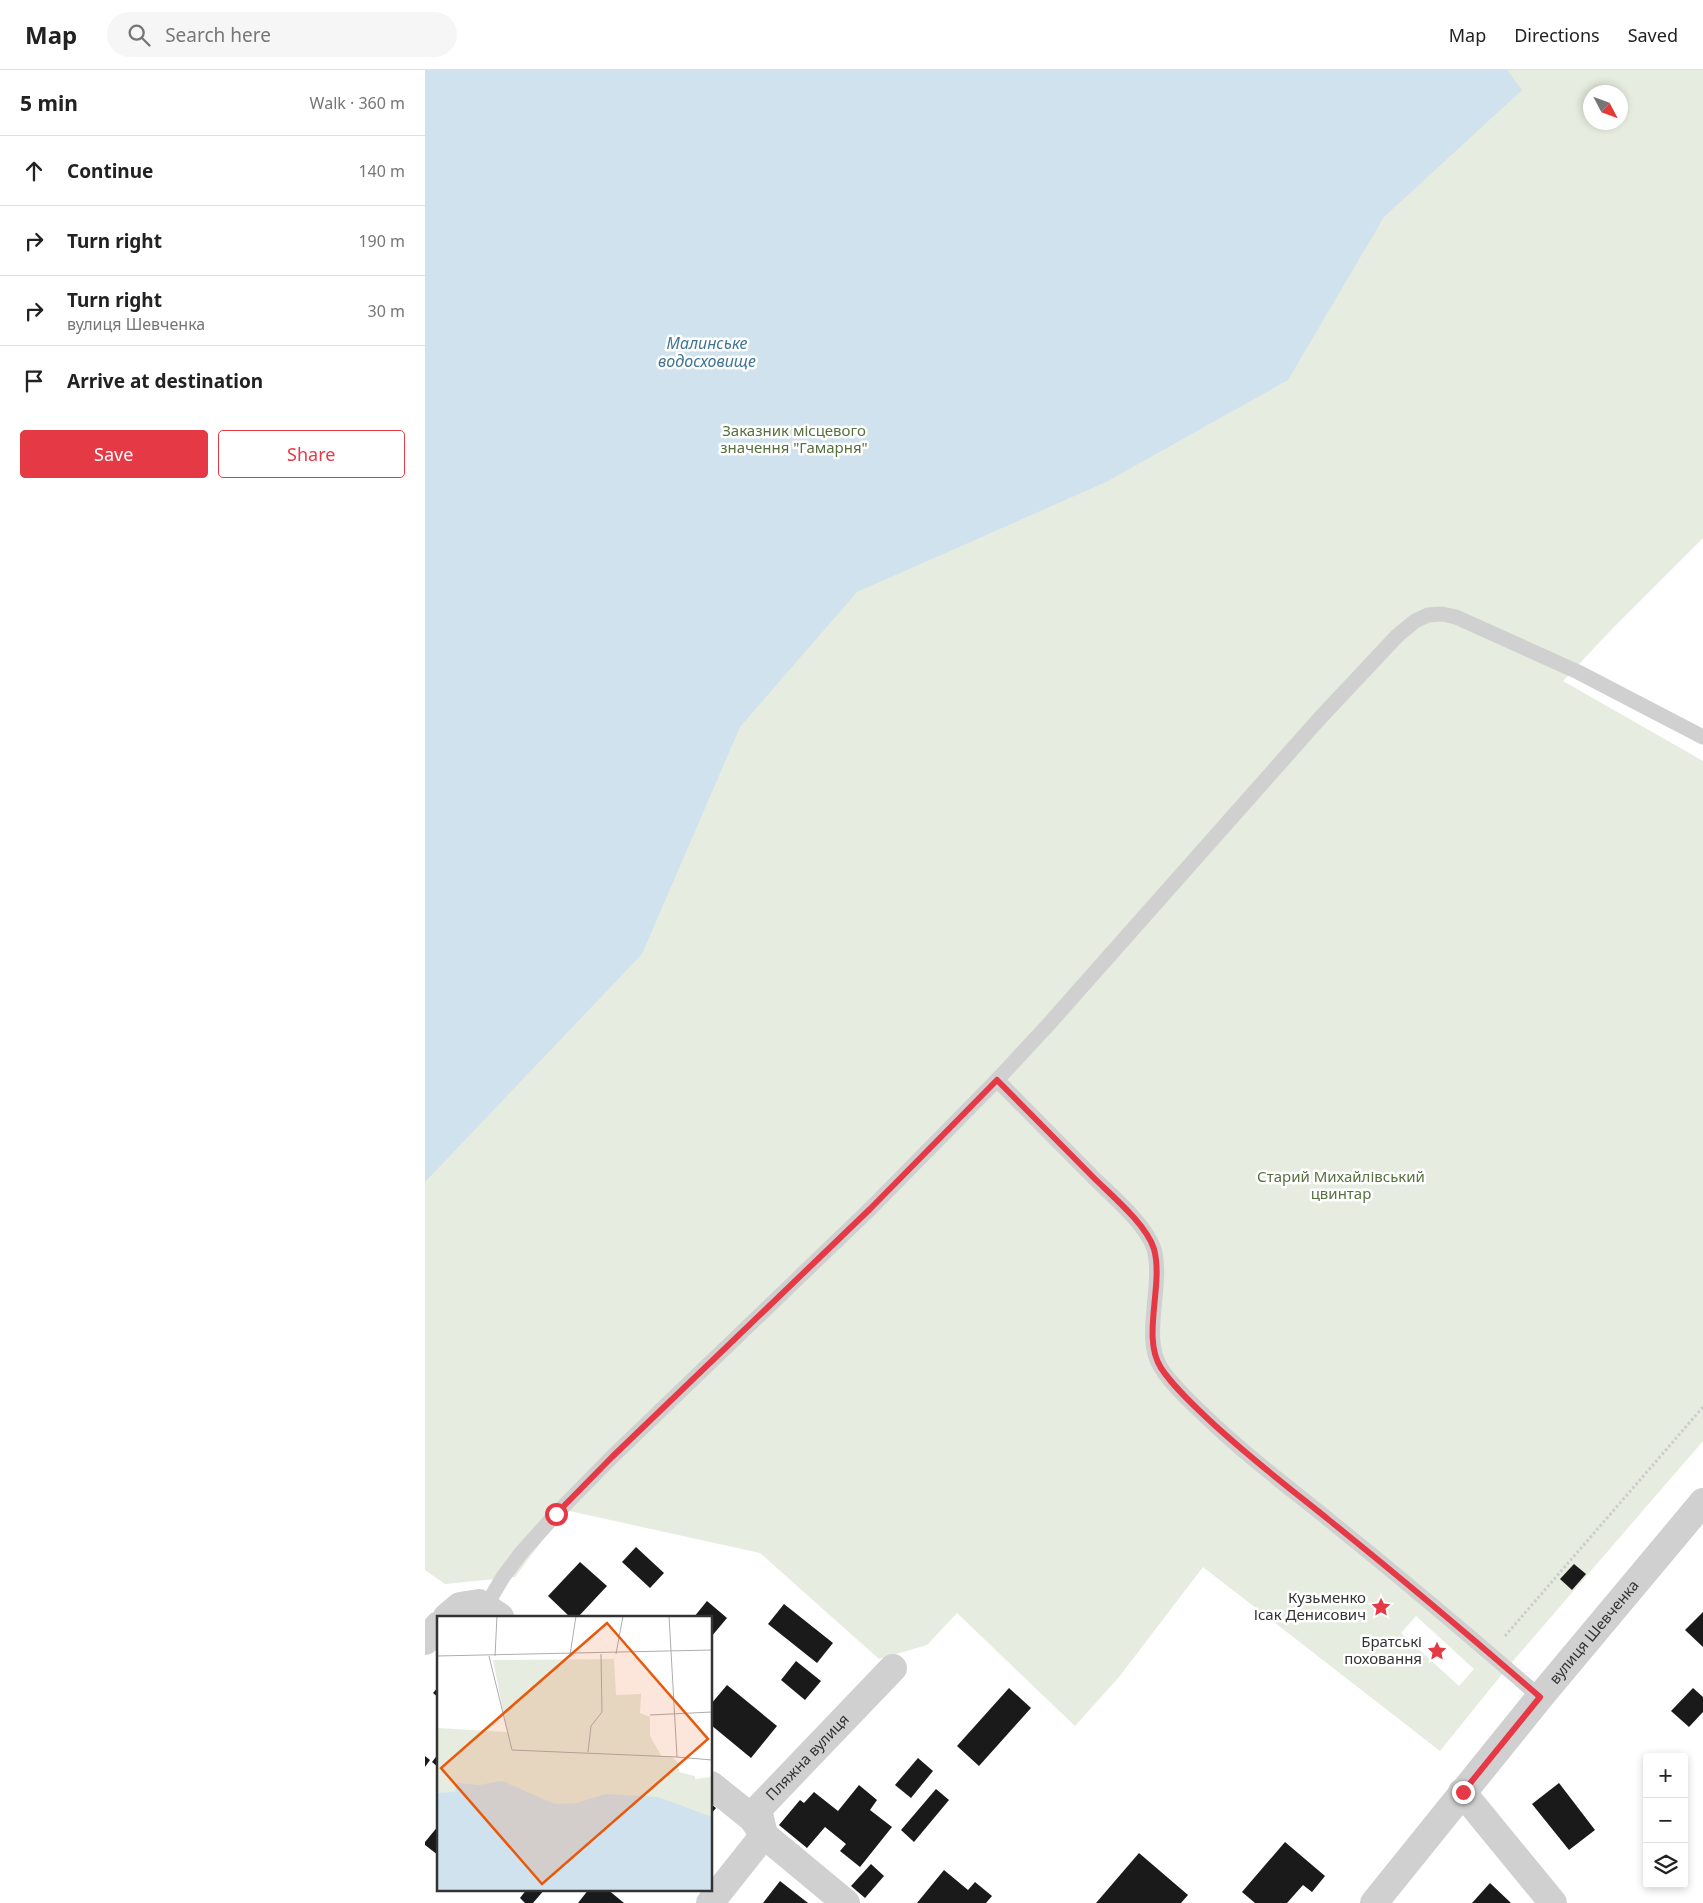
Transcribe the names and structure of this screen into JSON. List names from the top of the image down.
{
  "streets": {
    "street": ["вулиця Шевченка", "Пляжна вулиця"]
  },
  "water": ["Малинське водосховище"],
  "parks": ["Заказник місцевого значення \"Гамарня\"", "Старий Михайлівський цвинтар"],
  "places": {
    "place": ["Кузьменко Ісак Денисович", "Братські поховання"]
  },
  "north": "bottom right",
  "page": {
    "header": "Map",
    "search": "Search here",
    "nav": ["Map", "Directions", "Saved"],
    "heading": ["5 min", "Walk · 360 m"],
    "list": [
      ["Continue", "140 m"],
      ["Turn right", "190 m"],
      ["Turn right", "вулиця Шевченка", "30 m"],
      "Arrive at destination"
    ],
    "buttons": ["Save", "Share"],
    "map_buttons": ["+", "−"]
  }
}
